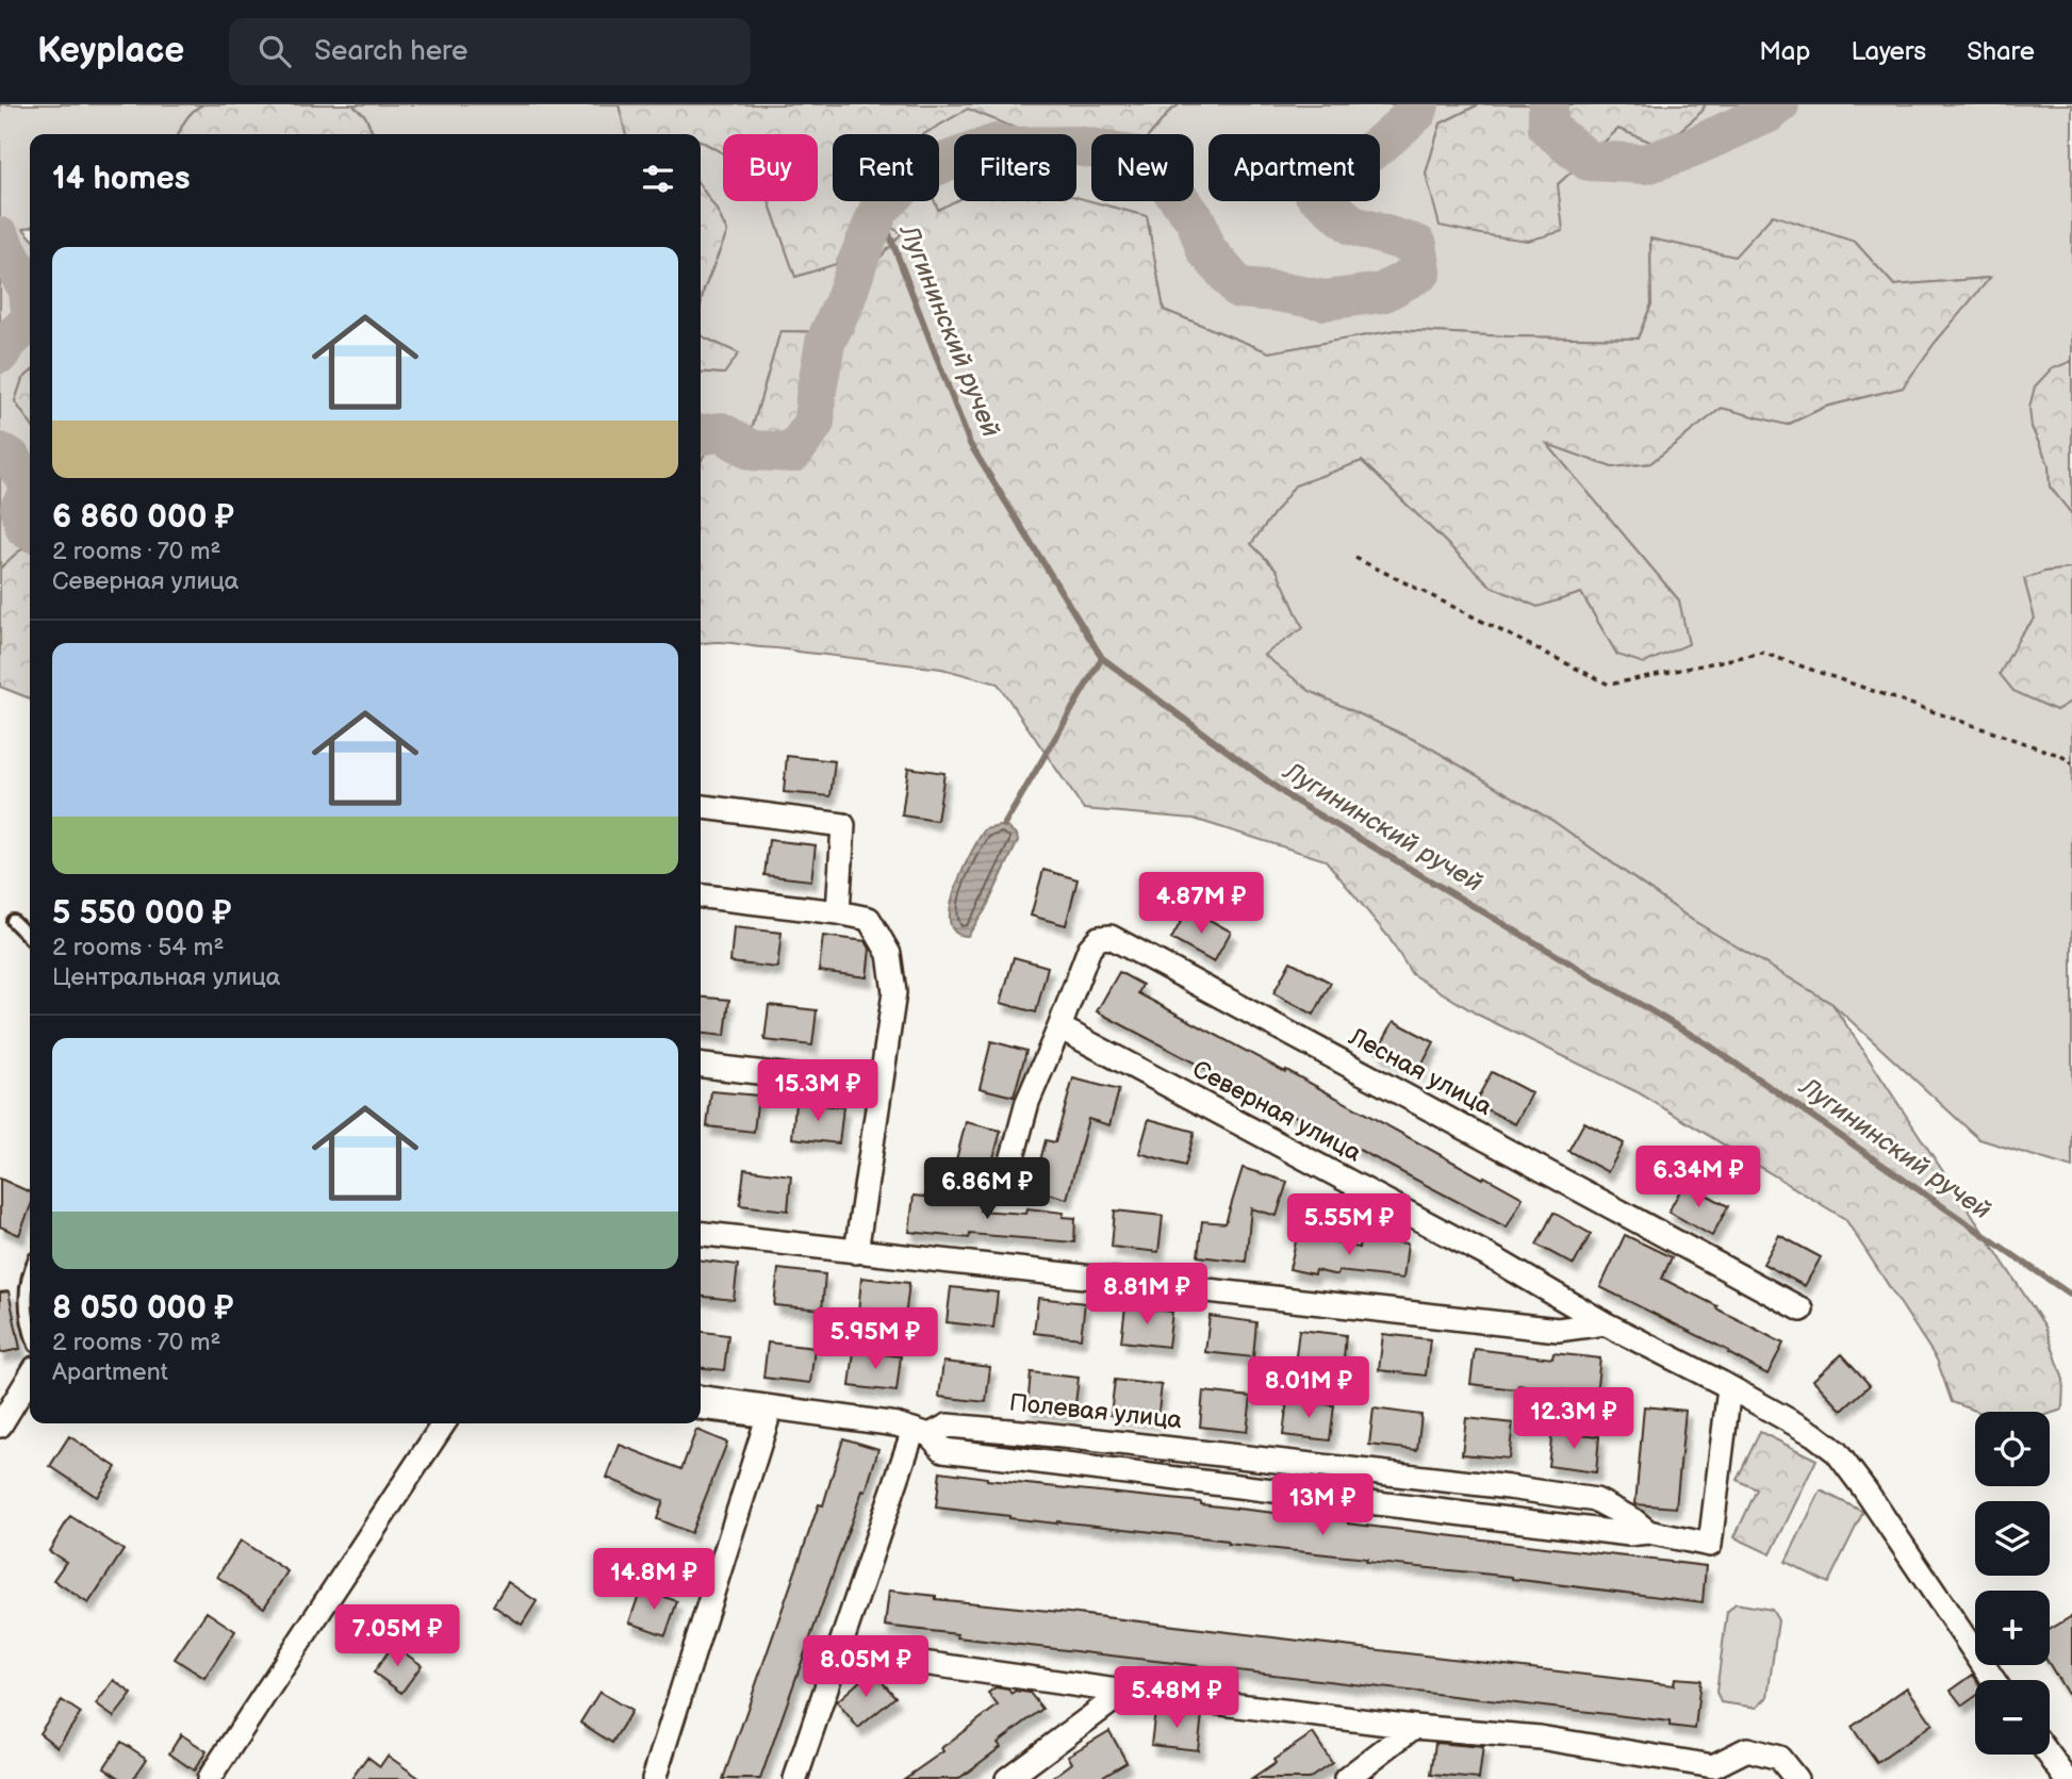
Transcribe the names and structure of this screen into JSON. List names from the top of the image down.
{
  "streets": {
    "street": ["Лесная улица", "Северная улица", "Полевая улица"]
  },
  "crossings": [
    ["Лесная улица", "Северная улица"],
    ["Северная улица", "Полевая улица"]
  ],
  "water": ["Лугининский ручей"],
  "page": {
    "header": "Keyplace",
    "search": "Search here",
    "nav": ["Map", "Layers", "Share"],
    "chip": [
      "Buy",
      "Rent",
      "Filters",
      "New",
      "Apartment"
    ],
    "heading": "14 homes",
    "list": [
      {
        "name": "6 860 000 ₽",
        "note": "2 rooms · 70 m² · Северная улица"
      },
      {
        "name": "5 550 000 ₽",
        "note": "2 rooms · 54 m² · Центральная улица"
      },
      {
        "name": "8 050 000 ₽",
        "note": "2 rooms · 70 m² · Apartment"
      }
    ],
    "price": [
      "4.87M ₽",
      "15.3M ₽",
      "6.34M ₽",
      "6.86M ₽",
      "5.55M ₽",
      "8.81M ₽",
      "5.95M ₽",
      "8.01M ₽",
      "12.3M ₽",
      "13M ₽",
      "14.8M ₽",
      "7.05M ₽",
      "8.05M ₽",
      "5.48M ₽"
    ],
    "map_buttons": ["+", "−"]
  }
}
